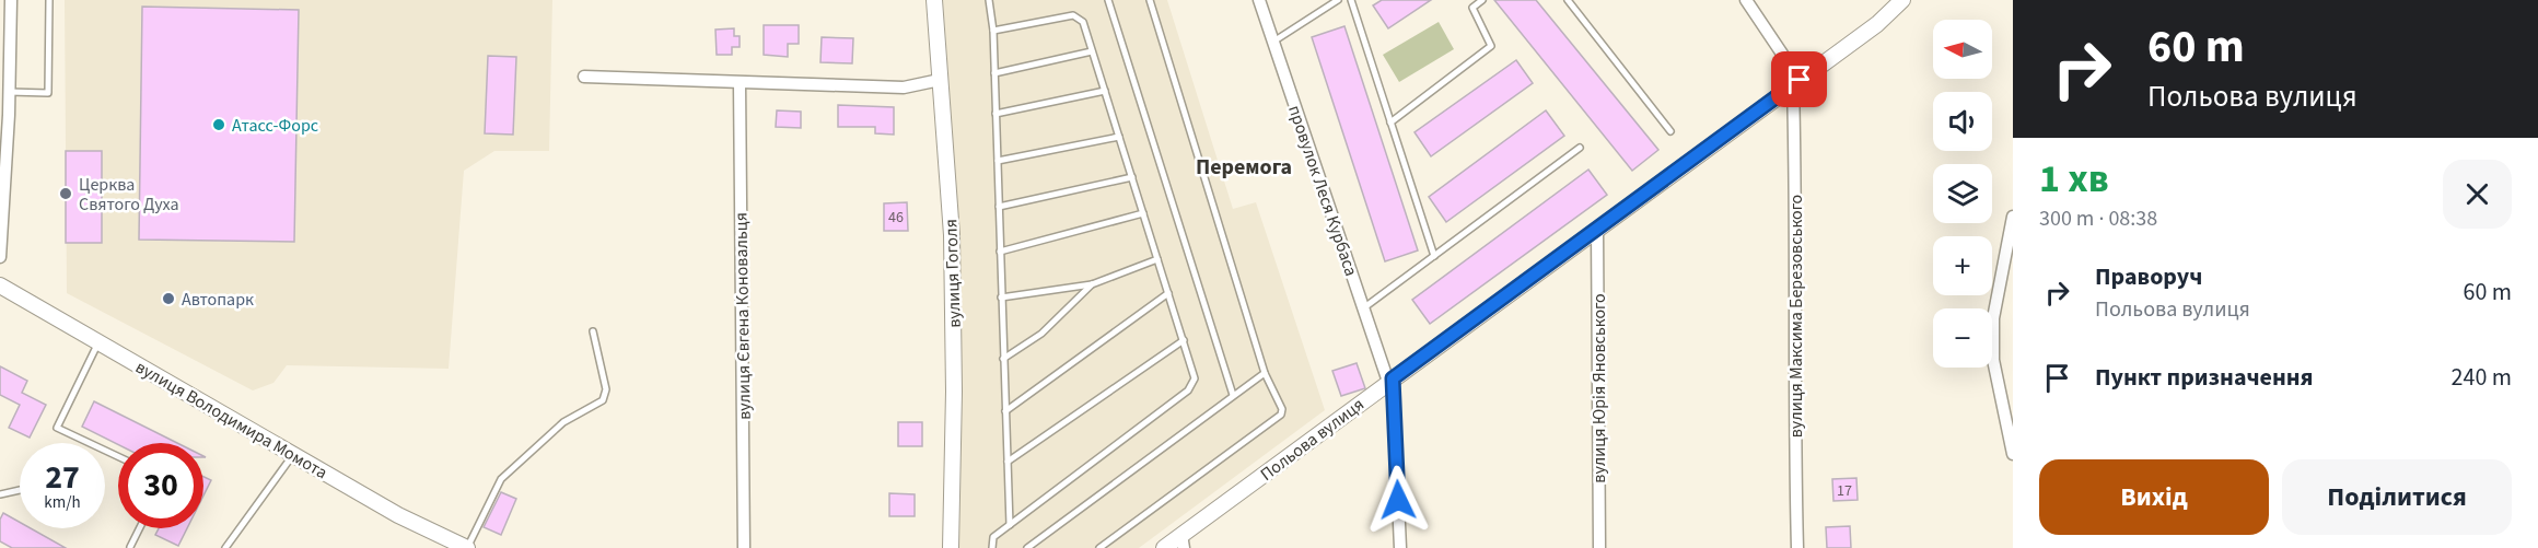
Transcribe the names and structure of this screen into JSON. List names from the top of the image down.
{
  "streets": {
    "street": [
      "провулок Леся Курбаса",
      "вулиця Гоголя",
      "вулиця Євгена Коновальця",
      "вулиця Максима Березовського",
      "вулиця Юрія Яновського",
      "вулиця Володимира Момота",
      "Польова вулиця"
    ]
  },
  "crossings": [
    ["провулок Леся Курбаса", "Польова вулиця"],
    ["вулиця Максима Березовського", "Польова вулиця"],
    ["вулиця Юрія Яновського", "Польова вулиця"]
  ],
  "districts": ["Перемога"],
  "places": ["Атасс-Форс", "Церква Святого Духа", "Автопарк"],
  "house_numbers": ["46", "17"],
  "north": "left",
  "page": {
    "turn": ["60 m", "Польова вулиця"],
    "map_buttons": ["+", "−"],
    "heading": ["1 хв", "300 m · 08:38"],
    "list": [
      {
        "name": "Праворуч",
        "note": "Польова вулиця",
        "value": "60 m"
      },
      {
        "name": "Пункт призначення",
        "value": "240 m"
      }
    ],
    "speed": "27 km/h",
    "limit": "30",
    "buttons": ["Вихід", "Поділитися"]
  }
}
